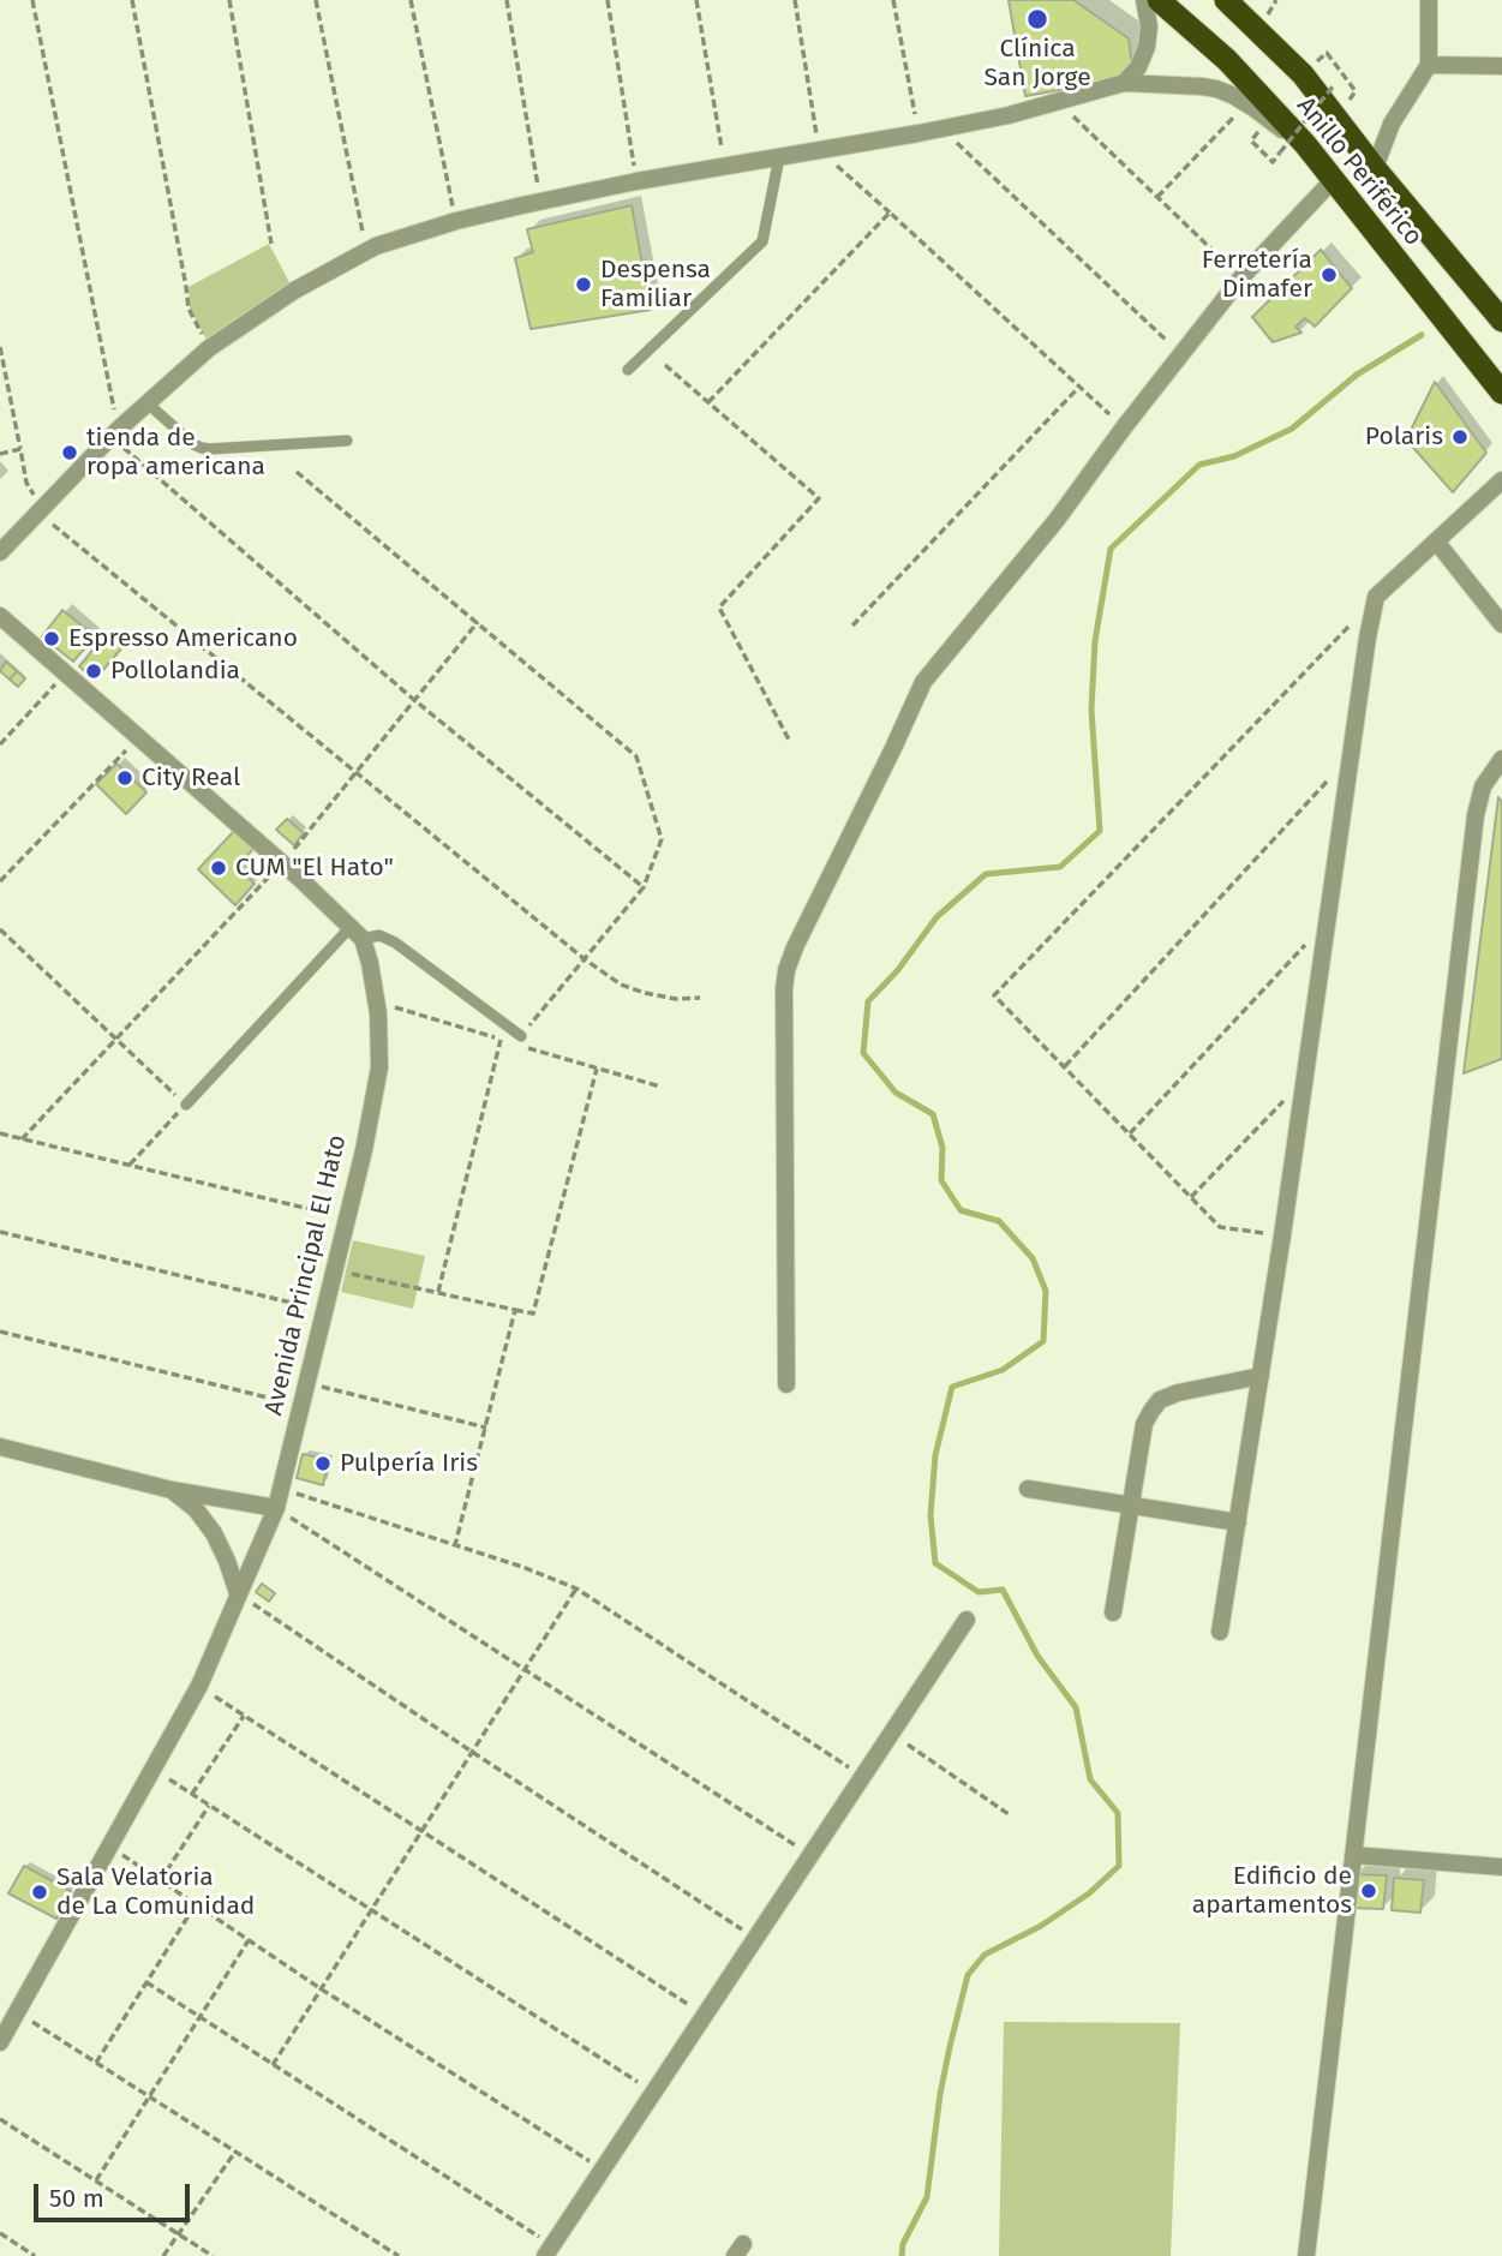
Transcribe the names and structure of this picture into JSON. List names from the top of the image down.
{
  "streets": {
    "highway": ["Anillo Periférico"],
    "street": ["Avenida Principal El Hato"]
  },
  "places": [
    "Clínica San Jorge",
    "Ferretería Dimafer",
    "Despensa Familiar",
    "Polaris",
    "tienda de ropa americana",
    "Espresso Americano",
    "Pollolandia",
    "City Real",
    "CUM \"El Hato\"",
    "Pulpería Iris",
    "Edificio de apartamentos",
    "Sala Velatoria de La Comunidad"
  ],
  "scale_bar": "50 m"
}
